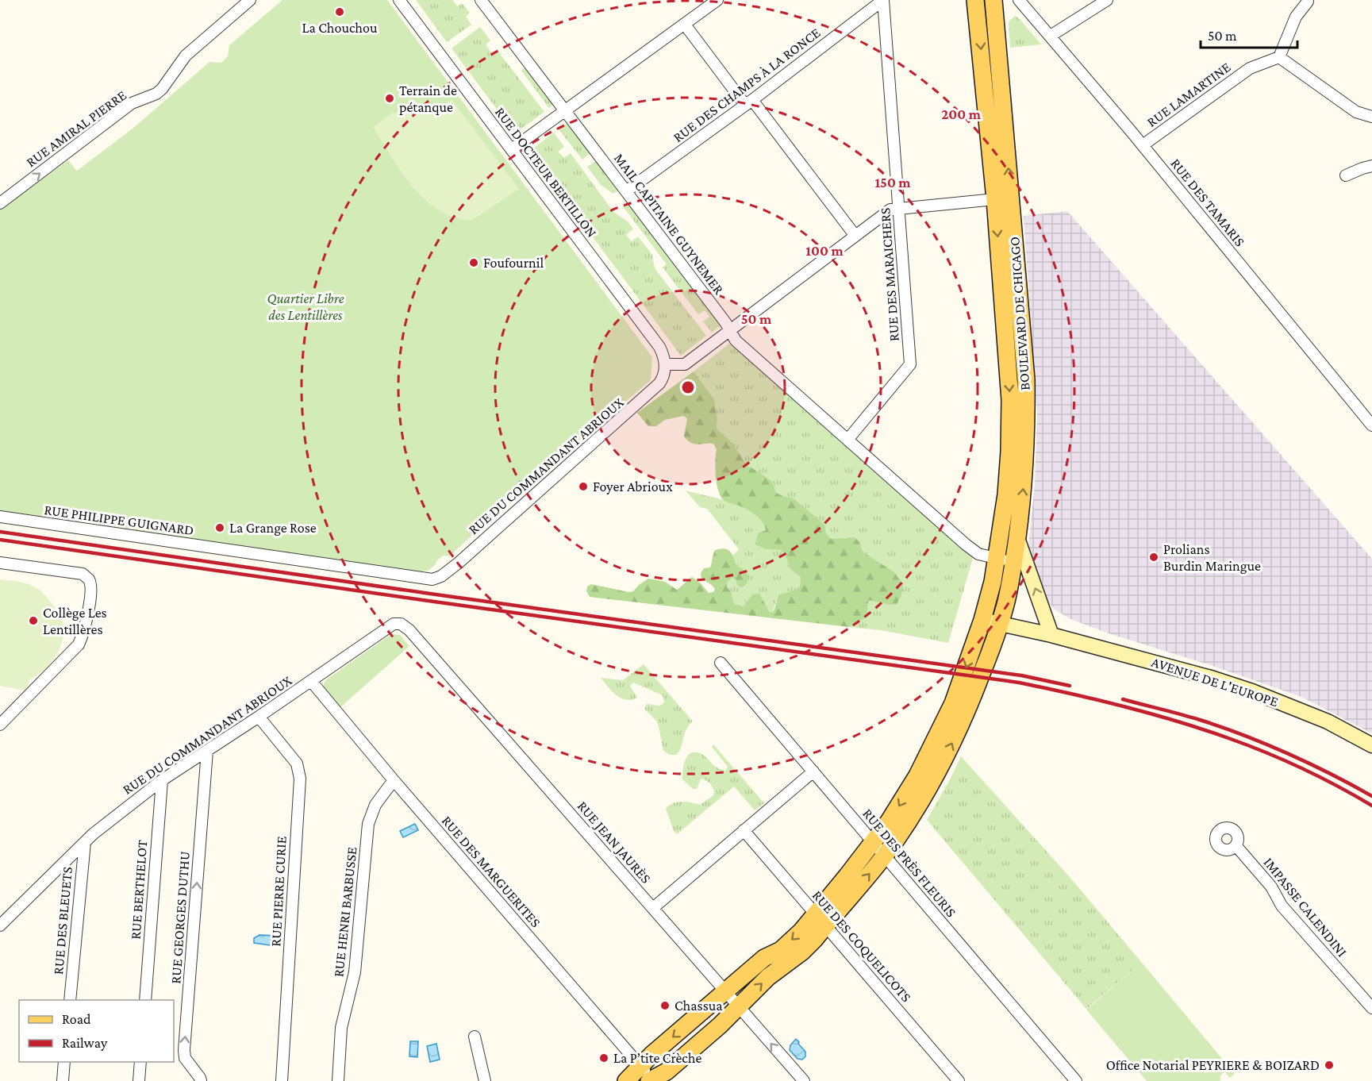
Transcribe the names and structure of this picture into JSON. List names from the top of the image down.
{
  "streets": {
    "main road": ["BOULEVARD DE CHICAGO", "AVENUE DE L'EUROPE"],
    "street": [
      "RUE DES CHAMPS À LA RONCE",
      "RUE LAMARTINE",
      "RUE AMIRAL PIERRE",
      "RUE DOCTEUR BERTILLON",
      "RUE DES TAMARIS",
      "MAIL CAPITAINE GUYNEMER",
      "RUE DES MARAICHERS",
      "RUE DU COMMANDANT ABRIOUX",
      "RUE PHILIPPE GUIGNARD",
      "RUE JEAN JAURÈS",
      "RUE DES PRÈS FLEURIS",
      "RUE DES MARGUERITES",
      "RUE BERTHELOT",
      "RUE PIERRE CURIE",
      "IMPASSE CALENDINI",
      "RUE HENRI BARBUSSE",
      "RUE GEORGES DUTHU",
      "RUE DES BLEUETS",
      "RUE DES COQUELICOTS"
    ]
  },
  "crossings": [
    ["RUE DES CHAMPS À LA RONCE", "MAIL CAPITAINE GUYNEMER"],
    ["RUE DES CHAMPS À LA RONCE", "RUE DES MARAICHERS"],
    ["RUE LAMARTINE", "RUE DES TAMARIS"],
    ["RUE DOCTEUR BERTILLON", "RUE DU COMMANDANT ABRIOUX"],
    ["MAIL CAPITAINE GUYNEMER", "RUE DES MARAICHERS"],
    ["MAIL CAPITAINE GUYNEMER", "BOULEVARD DE CHICAGO"],
    ["BOULEVARD DE CHICAGO", "AVENUE DE L'EUROPE"],
    ["BOULEVARD DE CHICAGO", "RUE DES PRÈS FLEURIS"],
    ["RUE DU COMMANDANT ABRIOUX", "RUE PHILIPPE GUIGNARD"],
    ["RUE DU COMMANDANT ABRIOUX", "RUE JEAN JAURÈS"],
    ["RUE DU COMMANDANT ABRIOUX", "RUE DES MARGUERITES"],
    ["RUE DU COMMANDANT ABRIOUX", "RUE BERTHELOT"],
    ["RUE DU COMMANDANT ABRIOUX", "RUE PIERRE CURIE"],
    ["RUE DU COMMANDANT ABRIOUX", "RUE GEORGES DUTHU"],
    ["RUE DU COMMANDANT ABRIOUX", "RUE DES BLEUETS"],
    ["RUE DES MARGUERITES", "RUE HENRI BARBUSSE"]
  ],
  "one_way": ["RUE AMIRAL PIERRE", "RUE GEORGES DUTHU"],
  "parks": ["Quartier Libre des Lentillères"],
  "places": [
    "La Chouchou",
    "Terrain de pétanque",
    "Foufournil",
    "Foyer Abrioux",
    "La Grange Rose",
    "Prolians Burdin Maringue",
    "Collège Les Lentillères",
    "Chassua",
    "La P’tite Crèche",
    "Office Notarial PEYRIERE & BOIZARD"
  ],
  "legend": ["Road", "Railway"],
  "scale_bar": "50 m",
  "rings": [
    "200 m",
    "150 m",
    "100 m",
    "50 m"
  ]
}
